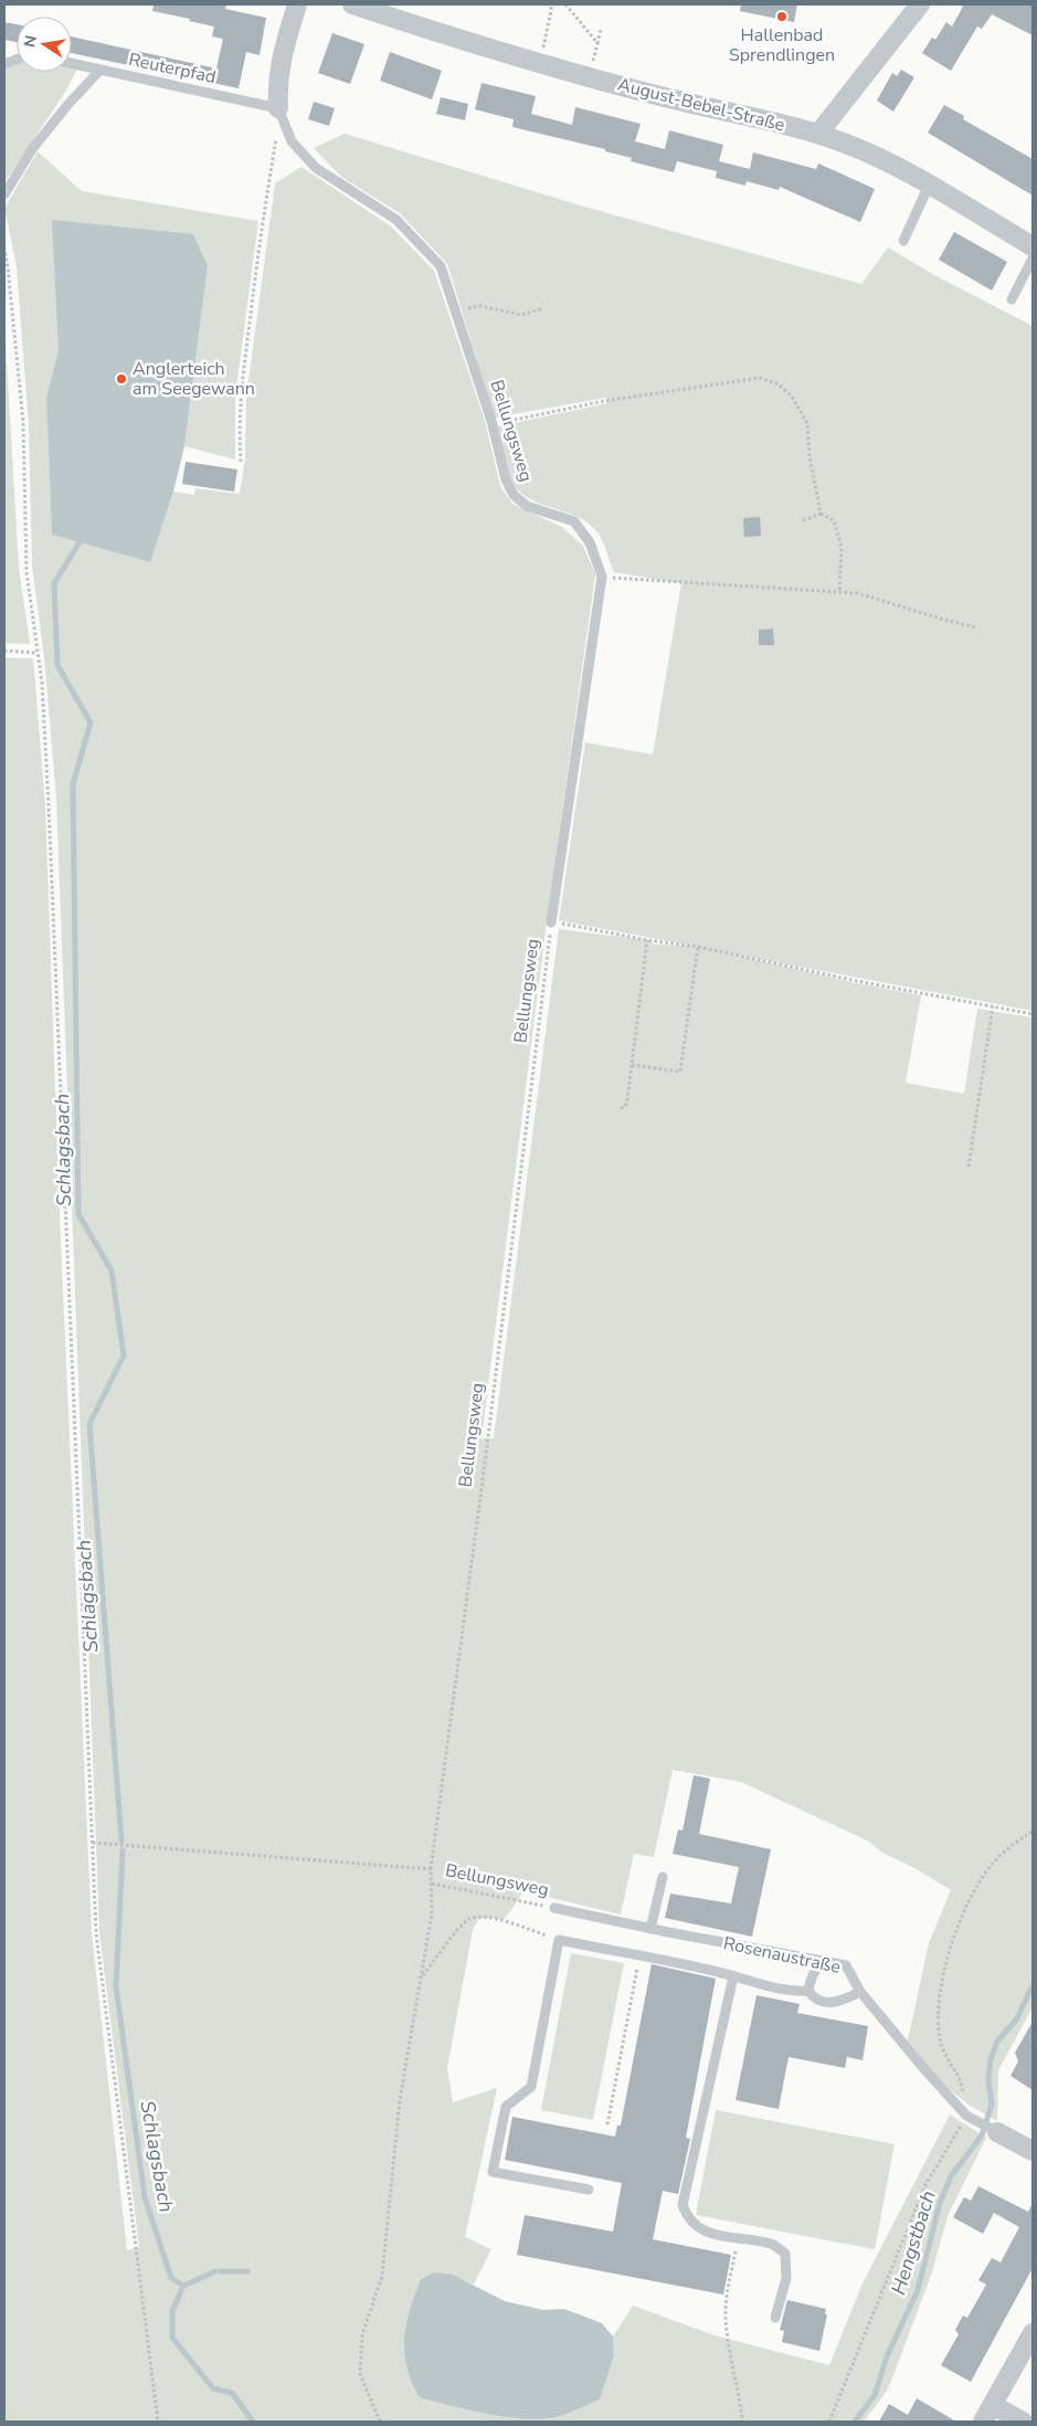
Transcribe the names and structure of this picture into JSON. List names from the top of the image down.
{
  "streets": {
    "street": ["August-Bebel-Straße", "Rosenaustraße"],
    "lane": ["Reuterpfad", "Bellungsweg"]
  },
  "crossings": [
    ["Reuterpfad", "Bellungsweg"],
    ["Bellungsweg", "Rosenaustraße"]
  ],
  "water": ["Schlagsbach", "Hengstbach"],
  "places": ["Hallenbad Sprendlingen", "Anglerteich am Seegewann"],
  "north": "left"
}
